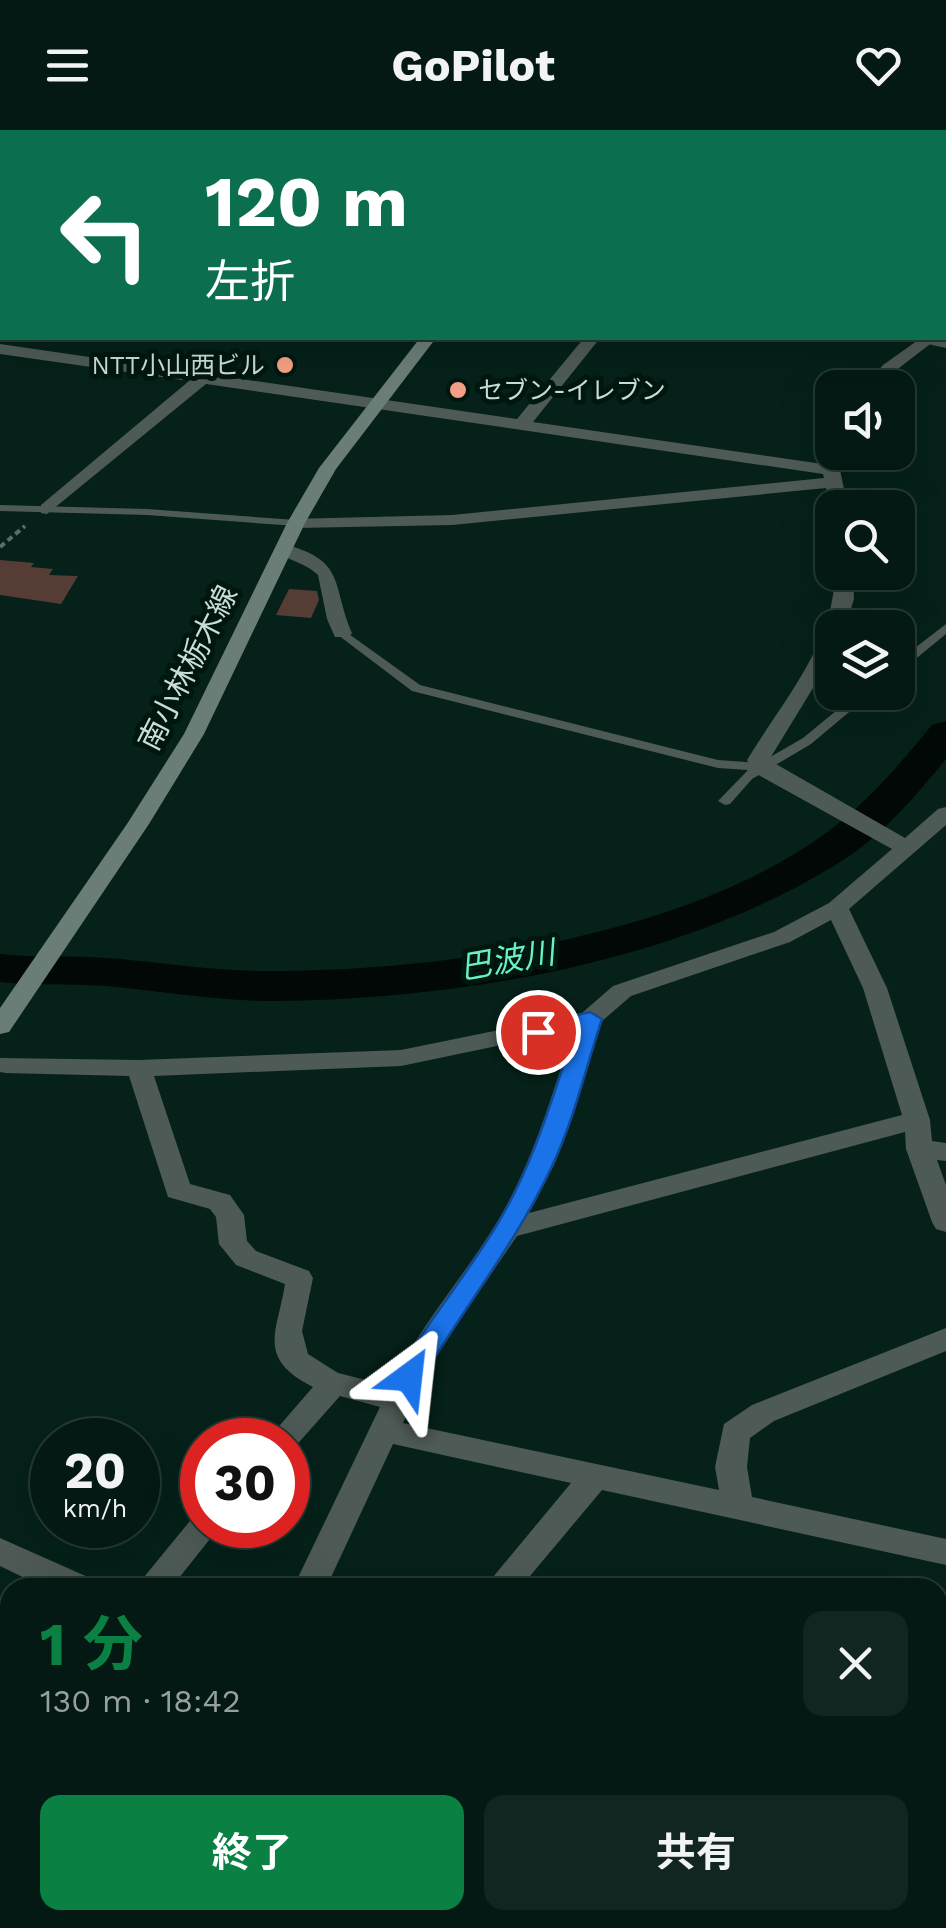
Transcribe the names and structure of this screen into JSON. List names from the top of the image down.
{
  "streets": {
    "main road": ["南小林栃木線"]
  },
  "water": ["巴波川"],
  "places": ["NTT小山西ビル", "セブン-イレブン"],
  "page": {
    "header": "GoPilot",
    "turn": ["120 m", "左折"],
    "speed": "20 km/h",
    "limit": "30",
    "heading": ["1 分", "130 m · 18:42"],
    "buttons": ["終了", "共有"]
  }
}
